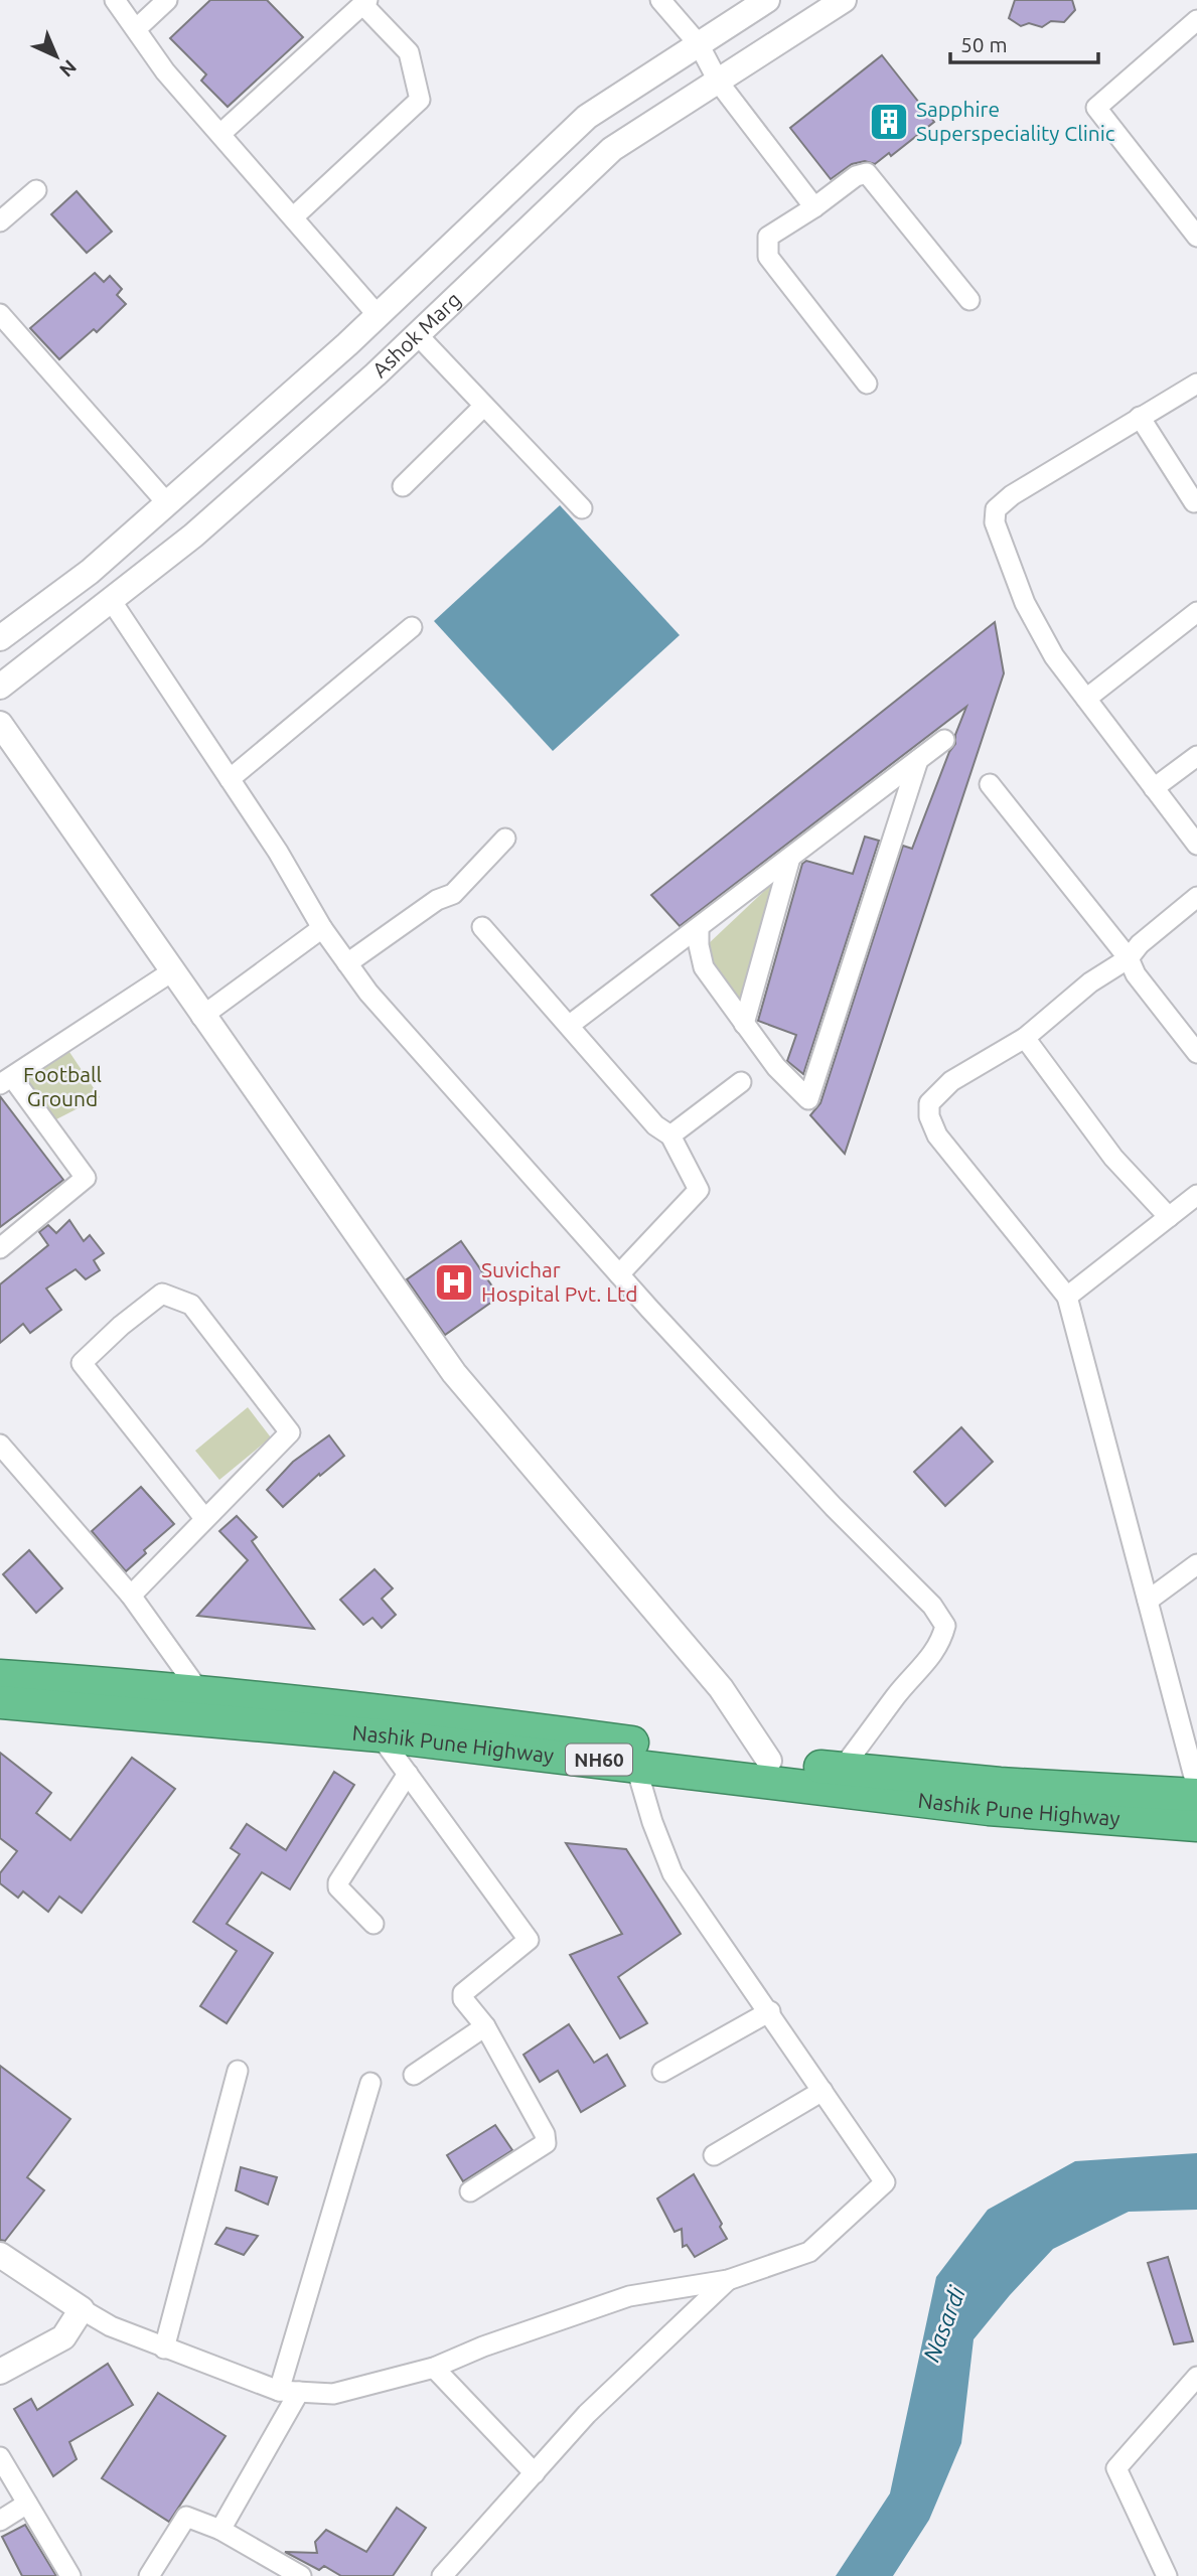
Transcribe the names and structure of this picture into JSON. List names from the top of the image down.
{
  "streets": {
    "highway": ["Nashik Pune Highway", "NH60"],
    "street": ["Ashok Marg"]
  },
  "water": ["Nasardi"],
  "parks": ["Football Ground"],
  "places": {
    "building": ["Sapphire Superspeciality Clinic"],
    "hospital": ["Suvichar Hospital Pvt. Ltd"]
  },
  "scale_bar": "50 m",
  "north": "bottom right"
}
